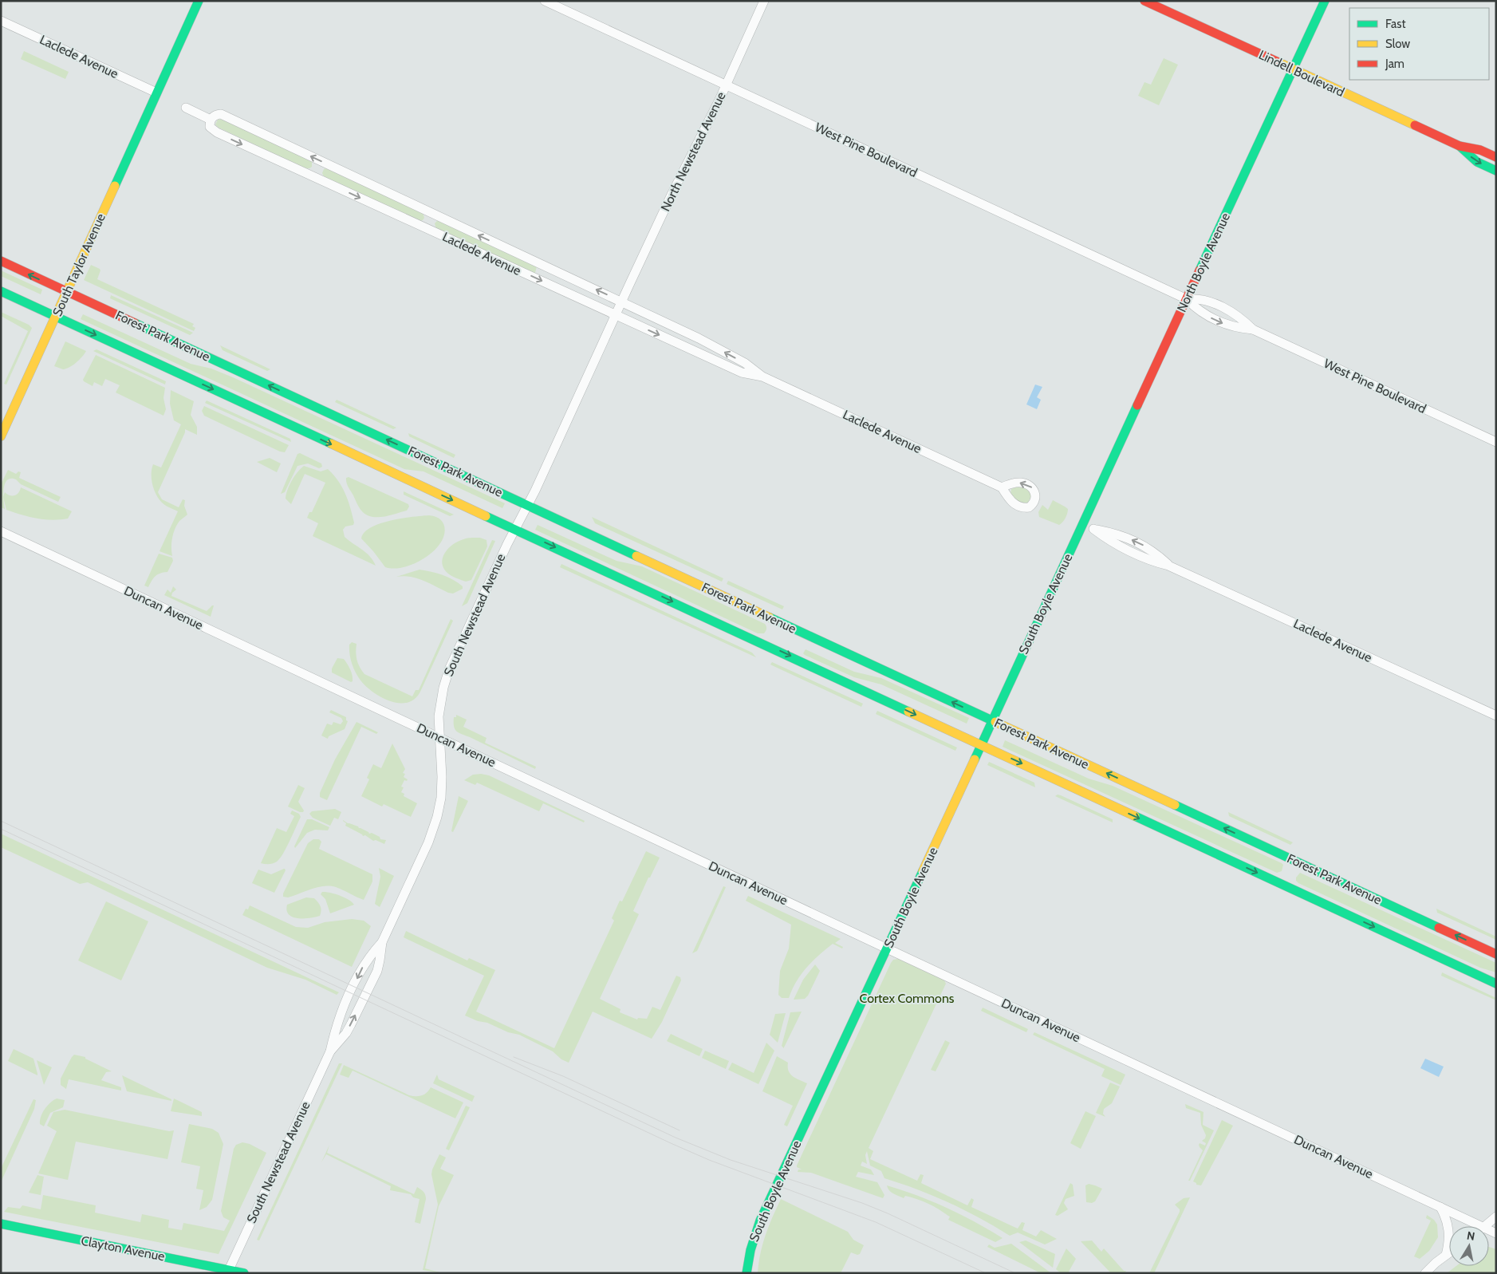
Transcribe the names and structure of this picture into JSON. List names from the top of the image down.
{
  "streets": {
    "main road": [
      "Lindell Boulevard",
      "North Boyle Avenue",
      "South Taylor Avenue",
      "Forest Park Avenue",
      "South Boyle Avenue",
      "Clayton Avenue"
    ],
    "street": [
      "Laclede Avenue",
      "West Pine Boulevard",
      "North Newstead Avenue",
      "Duncan Avenue",
      "South Newstead Avenue"
    ]
  },
  "crossings": [
    ["Laclede Avenue", "North Newstead Avenue"],
    ["Laclede Avenue", "North Boyle Avenue"],
    ["Laclede Avenue", "South Taylor Avenue"],
    ["Laclede Avenue", "South Boyle Avenue"],
    ["Laclede Avenue", "South Newstead Avenue"],
    ["Lindell Boulevard", "North Boyle Avenue"],
    ["West Pine Boulevard", "North Newstead Avenue"],
    ["West Pine Boulevard", "North Boyle Avenue"],
    ["North Newstead Avenue", "South Newstead Avenue"],
    ["North Boyle Avenue", "South Boyle Avenue"],
    ["South Taylor Avenue", "Forest Park Avenue"],
    ["Forest Park Avenue", "South Boyle Avenue"],
    ["Forest Park Avenue", "South Newstead Avenue"],
    ["South Boyle Avenue", "Duncan Avenue"],
    ["Duncan Avenue", "South Newstead Avenue"],
    ["South Newstead Avenue", "Clayton Avenue"]
  ],
  "parks": ["Cortex Commons"],
  "legend": ["Fast", "Slow", "Jam"],
  "north": "top"
}
